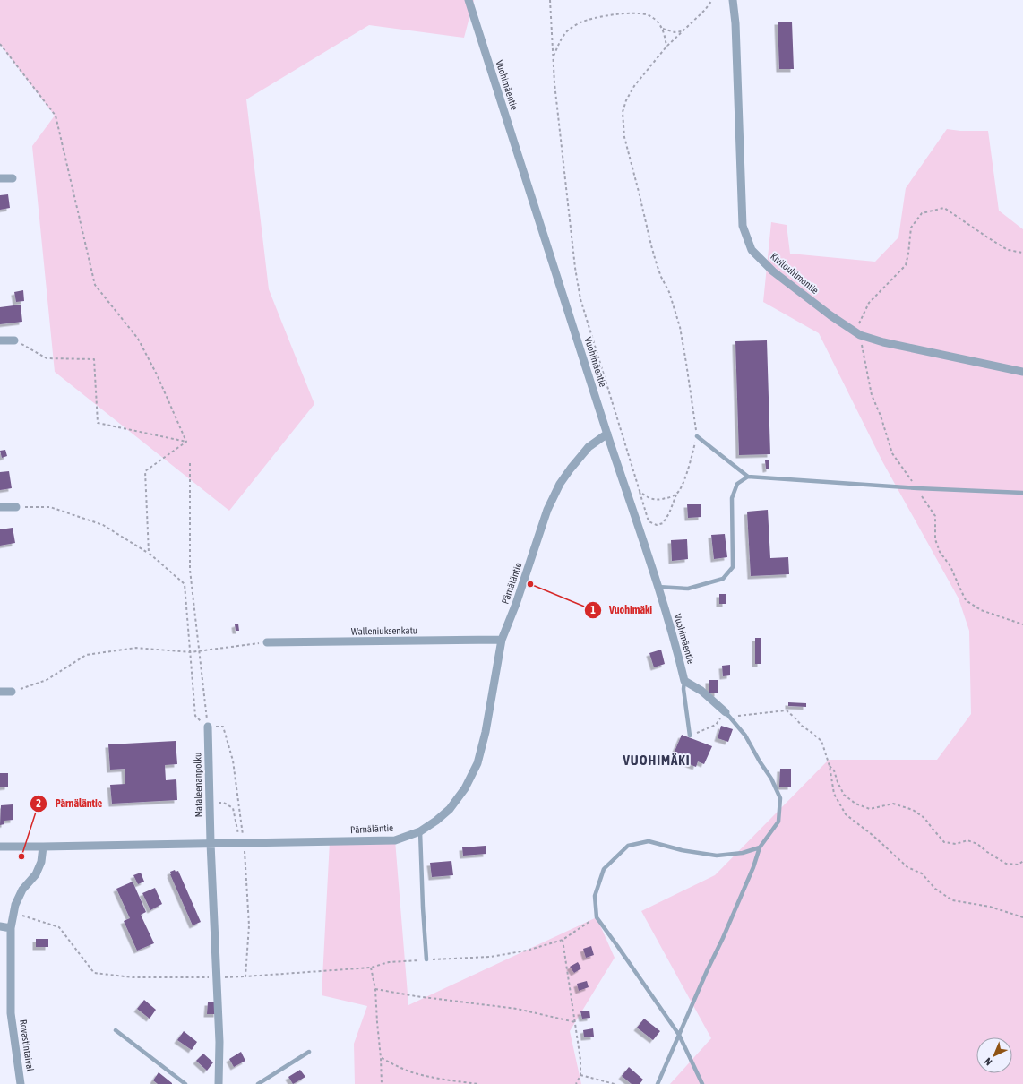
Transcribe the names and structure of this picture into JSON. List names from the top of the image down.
{
  "streets": {
    "street": [
      "Vuohimäentie",
      "Kivilouhimontie",
      "Pärnäläntie",
      "Walleniuksenkatu",
      "Mataleenanpolku",
      "Rovastintaival"
    ]
  },
  "crossings": [
    ["Vuohimäentie", "Pärnäläntie"],
    ["Pärnäläntie", "Walleniuksenkatu"],
    ["Pärnäläntie", "Mataleenanpolku"],
    ["Pärnäläntie", "Rovastintaival"]
  ],
  "districts": ["VUOHIMÄKI"],
  "places": ["Vuohimäki", "Pärnäläntie"],
  "north": "bottom left"
}
